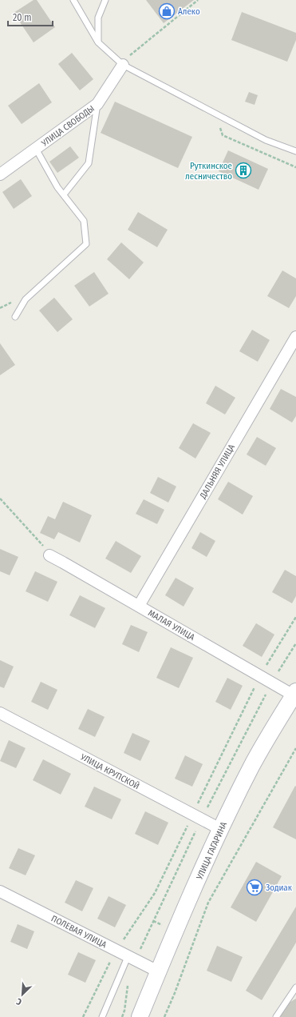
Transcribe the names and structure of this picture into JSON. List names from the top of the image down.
{
  "streets": {
    "main road": ["УЛИЦА ГАГАРИНА"],
    "street": [
      "УЛИЦА СВОБОДЫ",
      "ДАЛЬНЯЯ УЛИЦА",
      "МАЛАЯ УЛИЦА",
      "УЛИЦА КРУПСКОЙ",
      "ПОЛЕВАЯ УЛИЦА"
    ]
  },
  "crossings": [
    ["ДАЛЬНЯЯ УЛИЦА", "МАЛАЯ УЛИЦА"],
    ["МАЛАЯ УЛИЦА", "УЛИЦА ГАГАРИНА"],
    ["УЛИЦА КРУПСКОЙ", "УЛИЦА ГАГАРИНА"],
    ["УЛИЦА ГАГАРИНА", "ПОЛЕВАЯ УЛИЦА"]
  ],
  "places": {
    "shop": ["Алеко"],
    "building": ["Руткинское лесничество"],
    "supermarket": ["Зодиак"]
  },
  "scale_bar": "20 m",
  "north": "bottom left"
}
